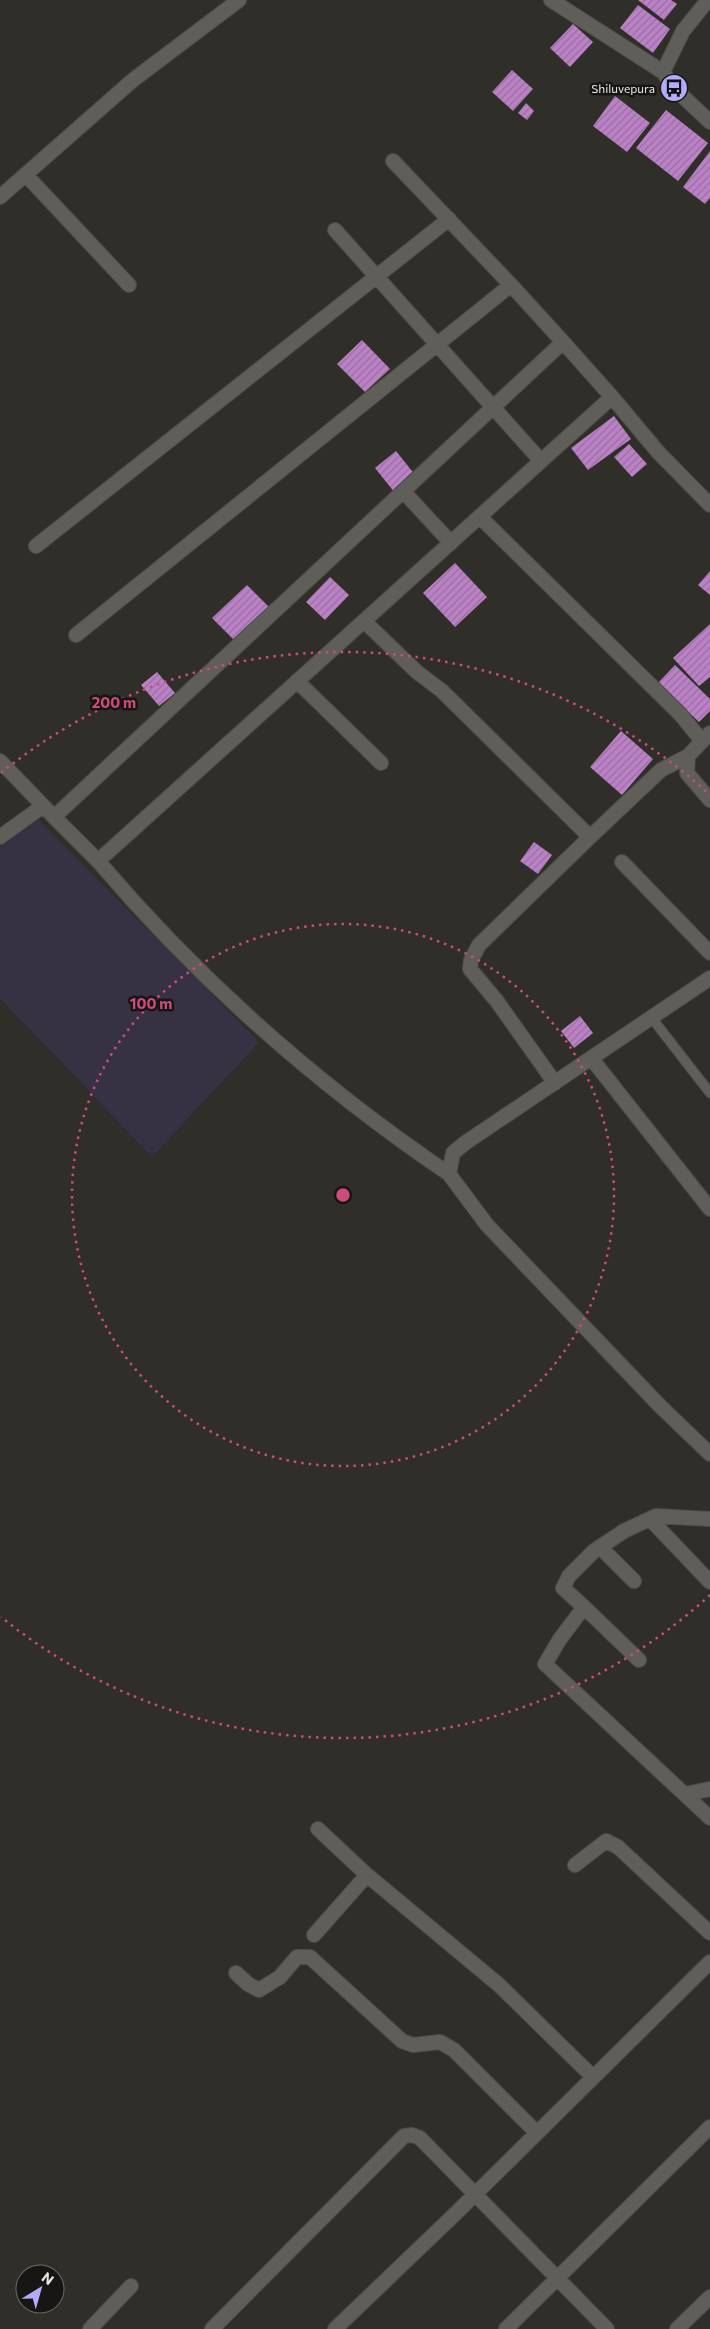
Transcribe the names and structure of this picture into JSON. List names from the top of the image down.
{
  "places": {
    "bus stop": ["Shiluvepura"]
  },
  "north": "top right",
  "rings": ["200 m", "100 m"]
}
